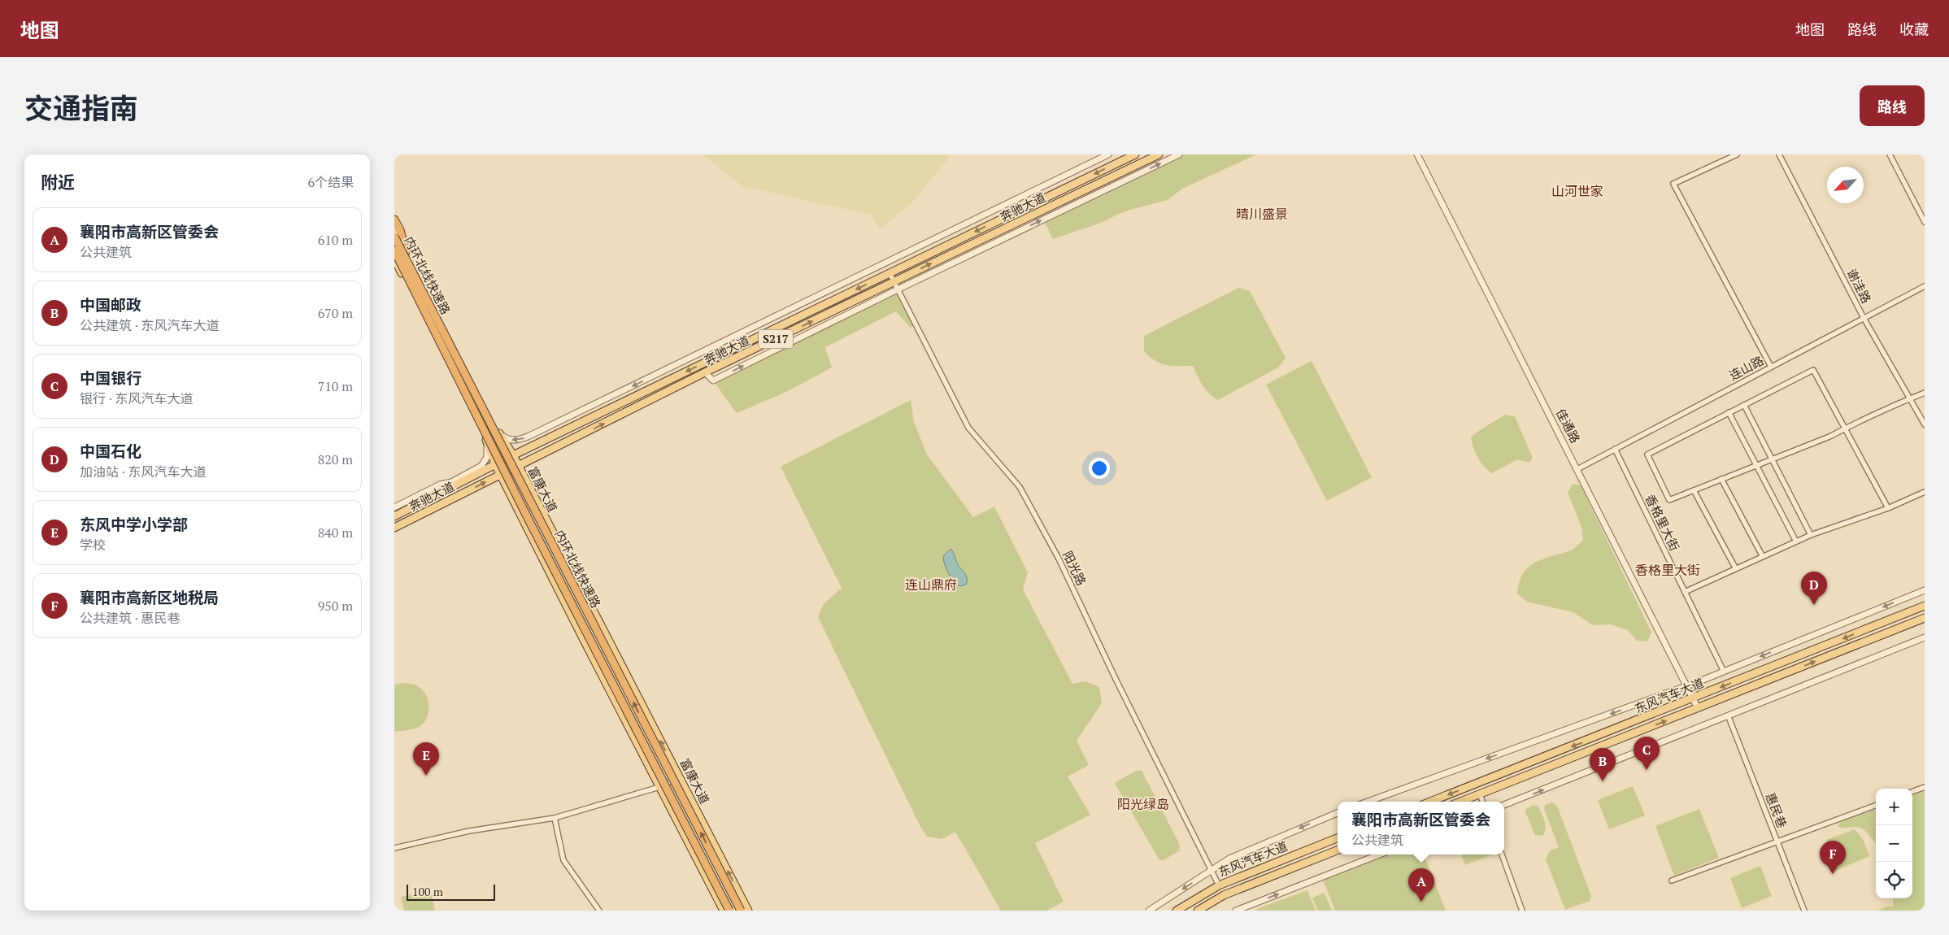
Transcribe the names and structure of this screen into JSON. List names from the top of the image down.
{
  "streets": {
    "highway": ["内环北线快速路"],
    "main road": [
      "奔驰大道",
      "S217",
      "富康大道",
      "东风汽车大道"
    ],
    "street": [
      "谢洼路",
      "连山路",
      "佳通路",
      "香格里大街",
      "阳光路",
      "惠民巷"
    ]
  },
  "crossings": [
    ["奔驰大道", "富康大道"],
    ["奔驰大道", "阳光路"],
    ["谢洼路", "连山路"],
    ["连山路", "佳通路"],
    ["连山路", "香格里大街"],
    ["佳通路", "东风汽车大道"],
    ["阳光路", "东风汽车大道"]
  ],
  "districts": [
    "山河世家",
    "晴川盛景",
    "香格里大街",
    "连山鼎府",
    "阳光绿岛"
  ],
  "scale_bar": "100 m",
  "north": "bottom left",
  "page": {
    "header": "地图",
    "nav": ["地图", "路线", "收藏"],
    "title": "交通指南",
    "buttons": "路线",
    "heading": ["附近", "6个结果"],
    "list": [
      {
        "mark": "A",
        "name": "襄阳市高新区管委会",
        "note": "公共建筑",
        "value": "610 m"
      },
      {
        "mark": "B",
        "name": "中国邮政",
        "note": "公共建筑 · 东风汽车大道",
        "value": "670 m"
      },
      {
        "mark": "C",
        "name": "中国银行",
        "note": "银行 · 东风汽车大道",
        "value": "710 m"
      },
      {
        "mark": "D",
        "name": "中国石化",
        "note": "加油站 · 东风汽车大道",
        "value": "820 m"
      },
      {
        "mark": "E",
        "name": "东风中学小学部",
        "note": "学校",
        "value": "840 m"
      },
      {
        "mark": "F",
        "name": "襄阳市高新区地税局",
        "note": "公共建筑 · 惠民巷",
        "value": "950 m"
      }
    ],
    "pins": [
      "D",
      "C",
      "E",
      "B",
      "F",
      "A"
    ],
    "map_buttons": ["+", "−"],
    "popup": ["襄阳市高新区管委会", "公共建筑"],
    "scale": "100 m"
  }
}
